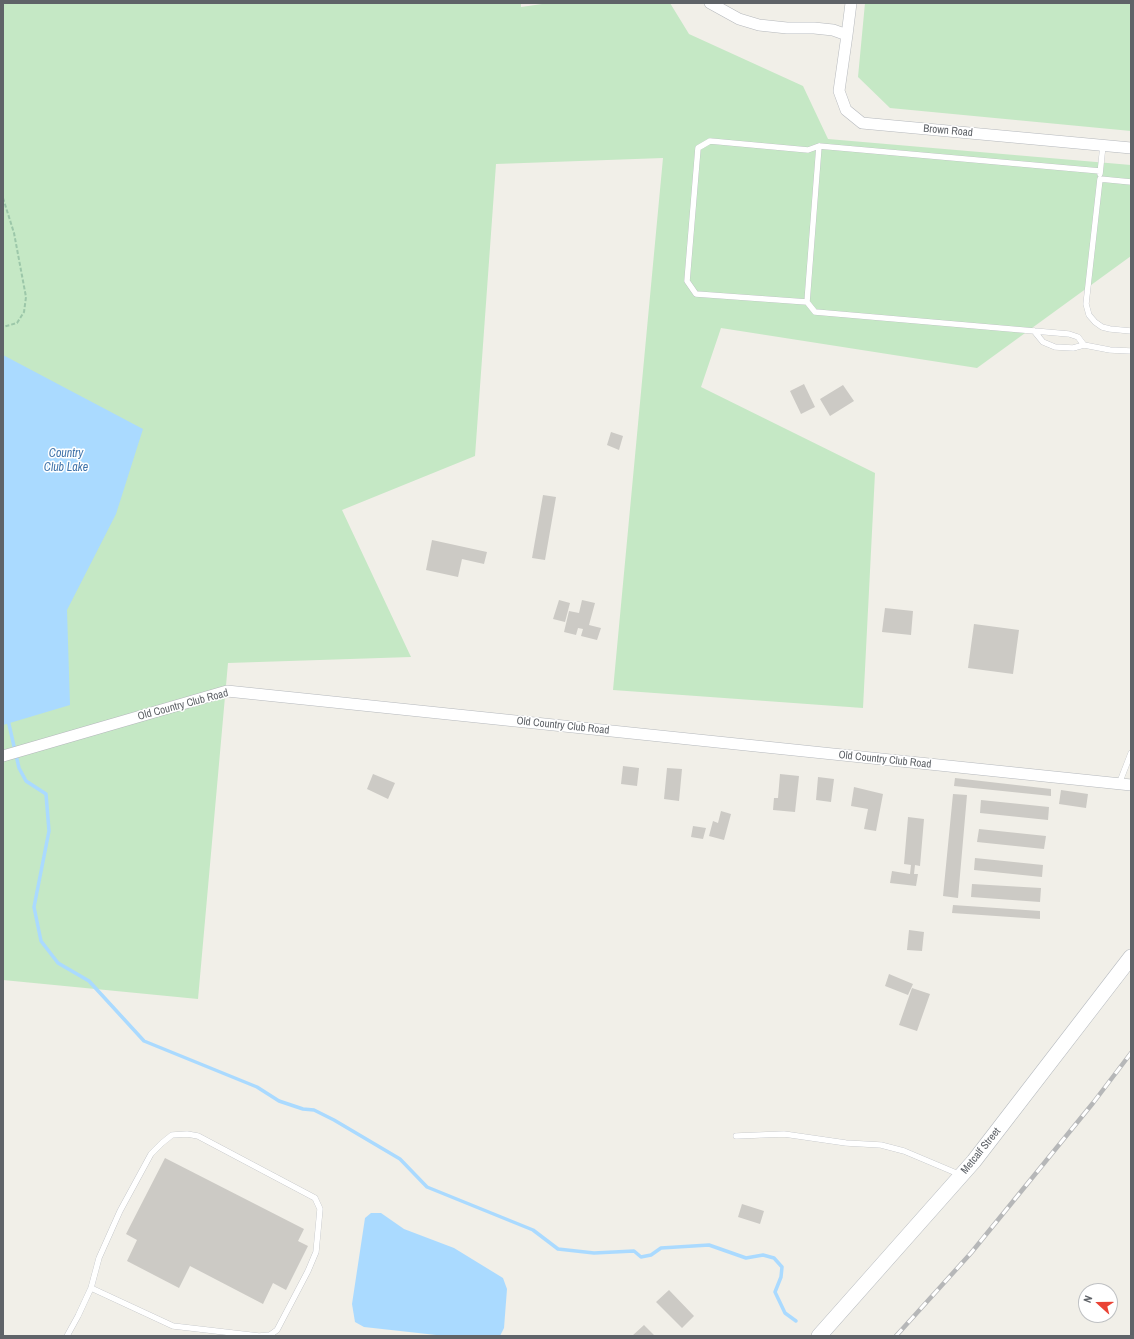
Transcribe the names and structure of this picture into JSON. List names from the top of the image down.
{
  "streets": {
    "street": ["Brown Road", "Old Country Club Road", "Metcalf Street"]
  },
  "water": ["Country Club Lake"],
  "north": "left"
}
